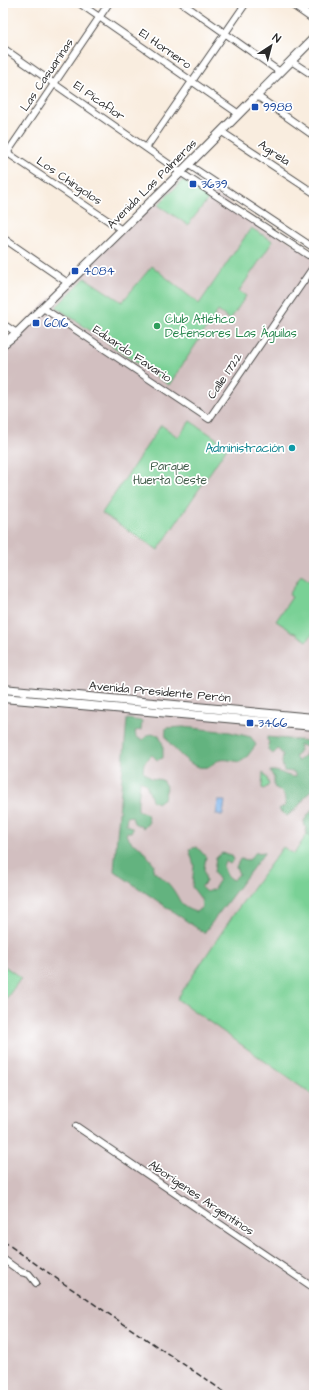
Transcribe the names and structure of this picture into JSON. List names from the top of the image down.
{
  "streets": {
    "main road": ["Avenida Las Palmeras", "Avenida Presidente Perón"],
    "street": [
      "El Hornero",
      "Las Casuarinas",
      "El Picaflor",
      "Agrela",
      "Los Chingolos",
      "Eduardo Favario",
      "Calle 1722",
      "Aborígenes Argentinos"
    ]
  },
  "crossings": [
    ["El Hornero", "Las Casuarinas"],
    ["El Hornero", "Avenida Las Palmeras"],
    ["Las Casuarinas", "El Picaflor"],
    ["Las Casuarinas", "Los Chingolos"],
    ["El Picaflor", "Avenida Las Palmeras"],
    ["Agrela", "Avenida Las Palmeras"],
    ["Los Chingolos", "Avenida Las Palmeras"],
    ["Avenida Las Palmeras", "Eduardo Favario"],
    ["Eduardo Favario", "Calle 1722"]
  ],
  "parks": ["Parque Huerta Oeste"],
  "places": {
    "transit": [
      "9988",
      "3639",
      "4084",
      "6016",
      "3466"
    ],
    "other": ["Club Atlético Defensores Las Águilas", "Administración"]
  },
  "north": "top right"
}
